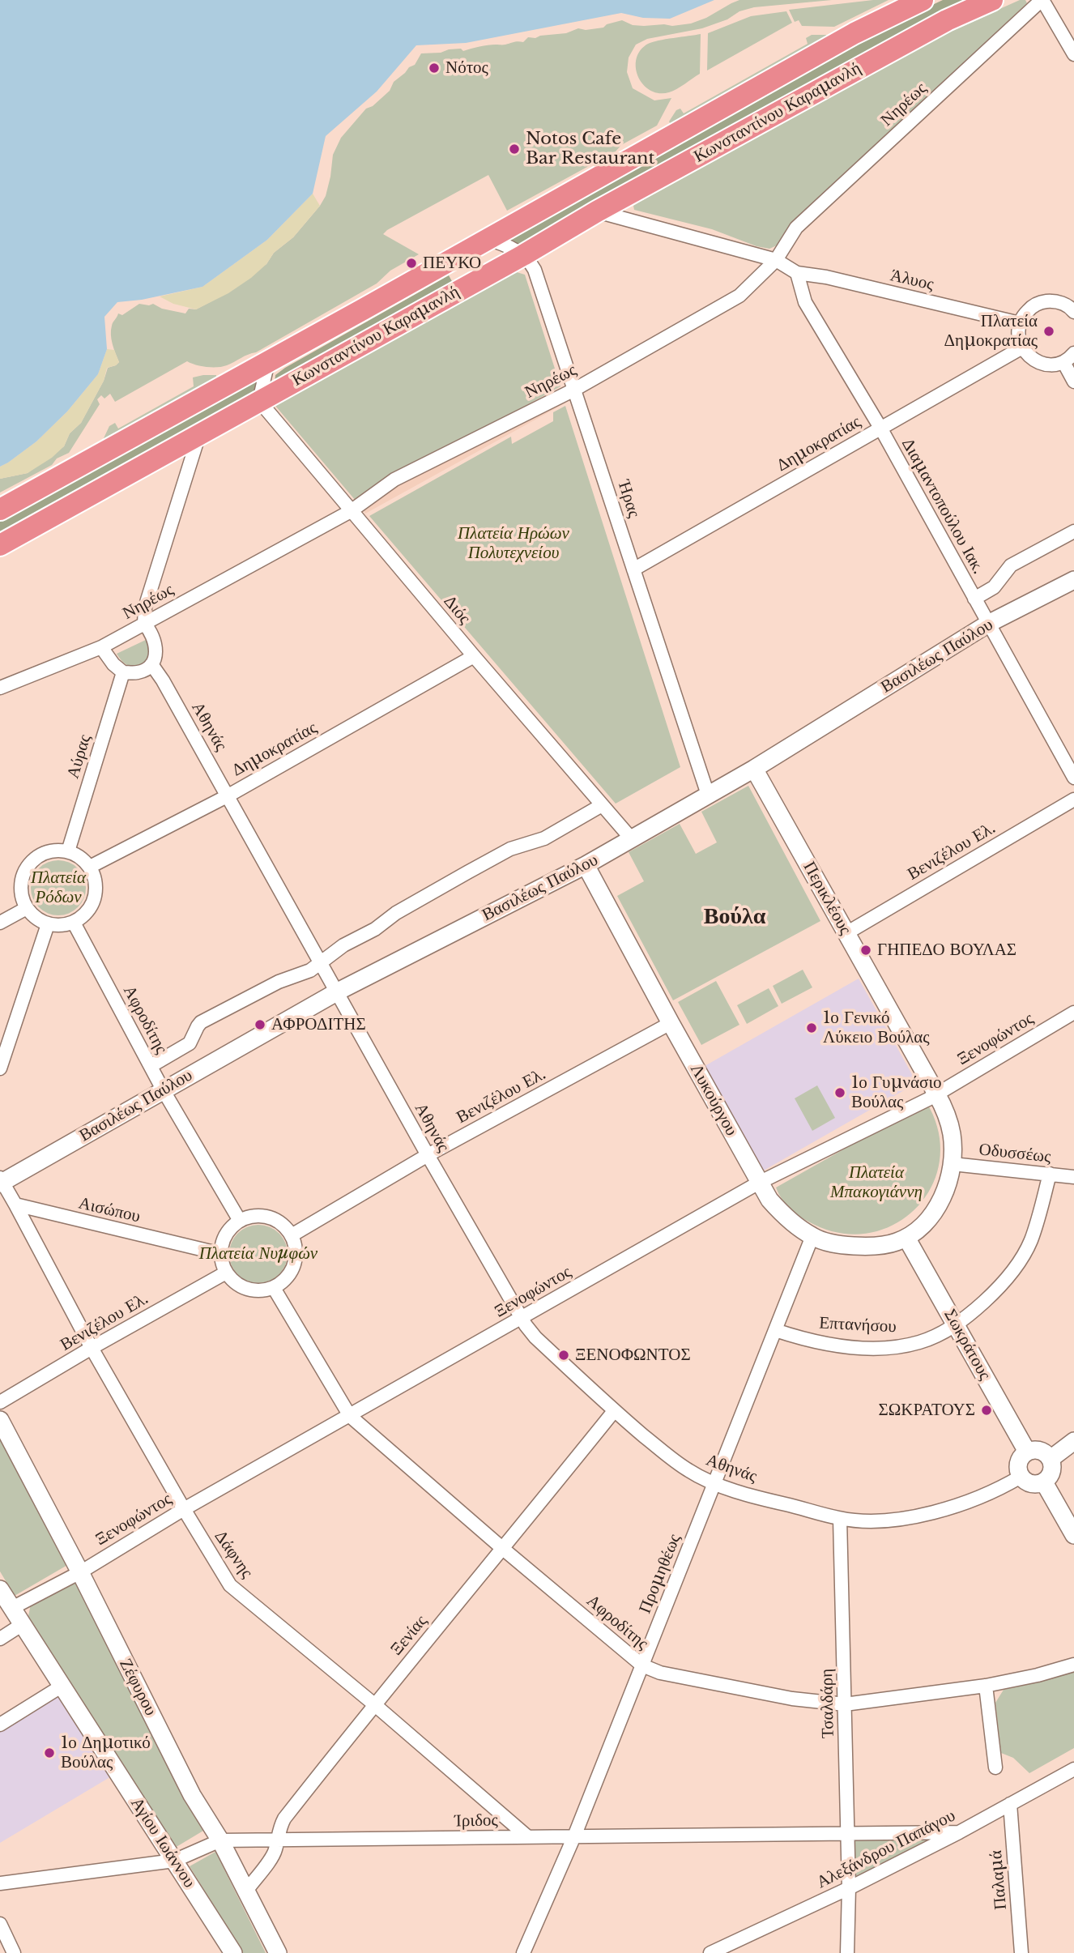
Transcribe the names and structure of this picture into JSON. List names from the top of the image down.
{
  "streets": {
    "highway": ["Κωνσταντίνου Καραμανλή"],
    "street": [
      "Νηρέως",
      "Άλυος",
      "Δημοκρατίας",
      "Ήρας",
      "Διαμαντοπούλου Ιακ.",
      "Διός",
      "Βασιλέως Παύλου",
      "Αθηνάς",
      "Αύρας",
      "Βενιζέλου Ελ.",
      "Περικλέους",
      "Αφροδίτης",
      "Ξενοφώντος",
      "Λυκούργου",
      "Οδυσσέως",
      "Αισώπου",
      "Επτανήσου",
      "Σωκράτους",
      "Δάφνης",
      "Προμηθέως",
      "Ξενίας",
      "Ζέφυρου",
      "Τσαλδάρη",
      "Ίριδος",
      "Αγίου Ιωάννου",
      "Αλεξάνδρου Παπάγου",
      "Παλαμά"
    ]
  },
  "crossings": [
    ["Νηρέως", "Ήρας"],
    ["Νηρέως", "Διός"],
    ["Κωνσταντίνου Καραμανλή", "Ήρας"],
    ["Κωνσταντίνου Καραμανλή", "Διός"],
    ["Άλυος", "Διαμαντοπούλου Ιακ."],
    ["Δημοκρατίας", "Ήρας"],
    ["Δημοκρατίας", "Διαμαντοπούλου Ιακ."],
    ["Δημοκρατίας", "Διός"],
    ["Δημοκρατίας", "Αθηνάς"],
    ["Δημοκρατίας", "Αύρας"],
    ["Δημοκρατίας", "Αφροδίτης"],
    ["Ήρας", "Βασιλέως Παύλου"],
    ["Διαμαντοπούλου Ιακ.", "Βασιλέως Παύλου"],
    ["Διός", "Βασιλέως Παύλου"],
    ["Βασιλέως Παύλου", "Αθηνάς"],
    ["Βασιλέως Παύλου", "Περικλέους"],
    ["Βασιλέως Παύλου", "Αφροδίτης"],
    ["Βασιλέως Παύλου", "Λυκούργου"],
    ["Αθηνάς", "Βενιζέλου Ελ."],
    ["Αθηνάς", "Ξενοφώντος"],
    ["Αθηνάς", "Σωκράτους"],
    ["Αθηνάς", "Προμηθέως"],
    ["Αθηνάς", "Ξενίας"],
    ["Αθηνάς", "Τσαλδάρη"],
    ["Αύρας", "Αφροδίτης"],
    ["Βενιζέλου Ελ.", "Περικλέους"],
    ["Βενιζέλου Ελ.", "Αφροδίτης"],
    ["Βενιζέλου Ελ.", "Λυκούργου"],
    ["Βενιζέλου Ελ.", "Αισώπου"],
    ["Βενιζέλου Ελ.", "Δάφνης"],
    ["Περικλέους", "Ξενοφώντος"],
    ["Περικλέους", "Λυκούργου"],
    ["Περικλέους", "Οδυσσέως"],
    ["Περικλέους", "Σωκράτους"],
    ["Αφροδίτης", "Ξενοφώντος"],
    ["Αφροδίτης", "Αισώπου"],
    ["Αφροδίτης", "Προμηθέως"],
    ["Αφροδίτης", "Ξενίας"],
    ["Αφροδίτης", "Τσαλδάρη"],
    ["Ξενοφώντος", "Λυκούργου"],
    ["Ξενοφώντος", "Δάφνης"],
    ["Ξενοφώντος", "Ζέφυρου"],
    ["Ξενοφώντος", "Αγίου Ιωάννου"],
    ["Λυκούργου", "Σωκράτους"],
    ["Λυκούργου", "Προμηθέως"],
    ["Οδυσσέως", "Επτανήσου"],
    ["Αισώπου", "Δάφνης"],
    ["Επτανήσου", "Σωκράτους"],
    ["Επτανήσου", "Προμηθέως"],
    ["Δάφνης", "Ξενίας"],
    ["Δάφνης", "Ίριδος"],
    ["Προμηθέως", "Ίριδος"],
    ["Ξενίας", "Ζέφυρου"],
    ["Ξενίας", "Ίριδος"],
    ["Ζέφυρου", "Ίριδος"],
    ["Τσαλδάρη", "Ίριδος"],
    ["Τσαλδάρη", "Αλεξάνδρου Παπάγου"],
    ["Ίριδος", "Αγίου Ιωάννου"],
    ["Ίριδος", "Αλεξάνδρου Παπάγου"],
    ["Αλεξάνδρου Παπάγου", "Παλαμά"]
  ],
  "districts": ["Βούλα"],
  "parks": [
    "Πλατεία Ηρώων Πολυτεχνείου",
    "Πλατεία Ρόδων",
    "Πλατεία Μπακογιάννη",
    "Πλατεία Νυμφών"
  ],
  "places": [
    "Νότος",
    "Notos Cafe Bar Restaurant",
    "ΠΕΥΚΟ",
    "Πλατεία Δημοκρατίας",
    "ΓΗΠΕΔΟ ΒΟΥΛΑΣ",
    "ΑΦΡΟΔΙΤΗΣ",
    "1ο Γενικό Λύκειο Βούλας",
    "1ο Γυμνάσιο Βούλας",
    "ΞΕΝΟΦΩΝΤΟΣ",
    "ΣΩΚΡΑΤΟΥΣ",
    "1ο Δημοτικό Βούλας"
  ]
}
